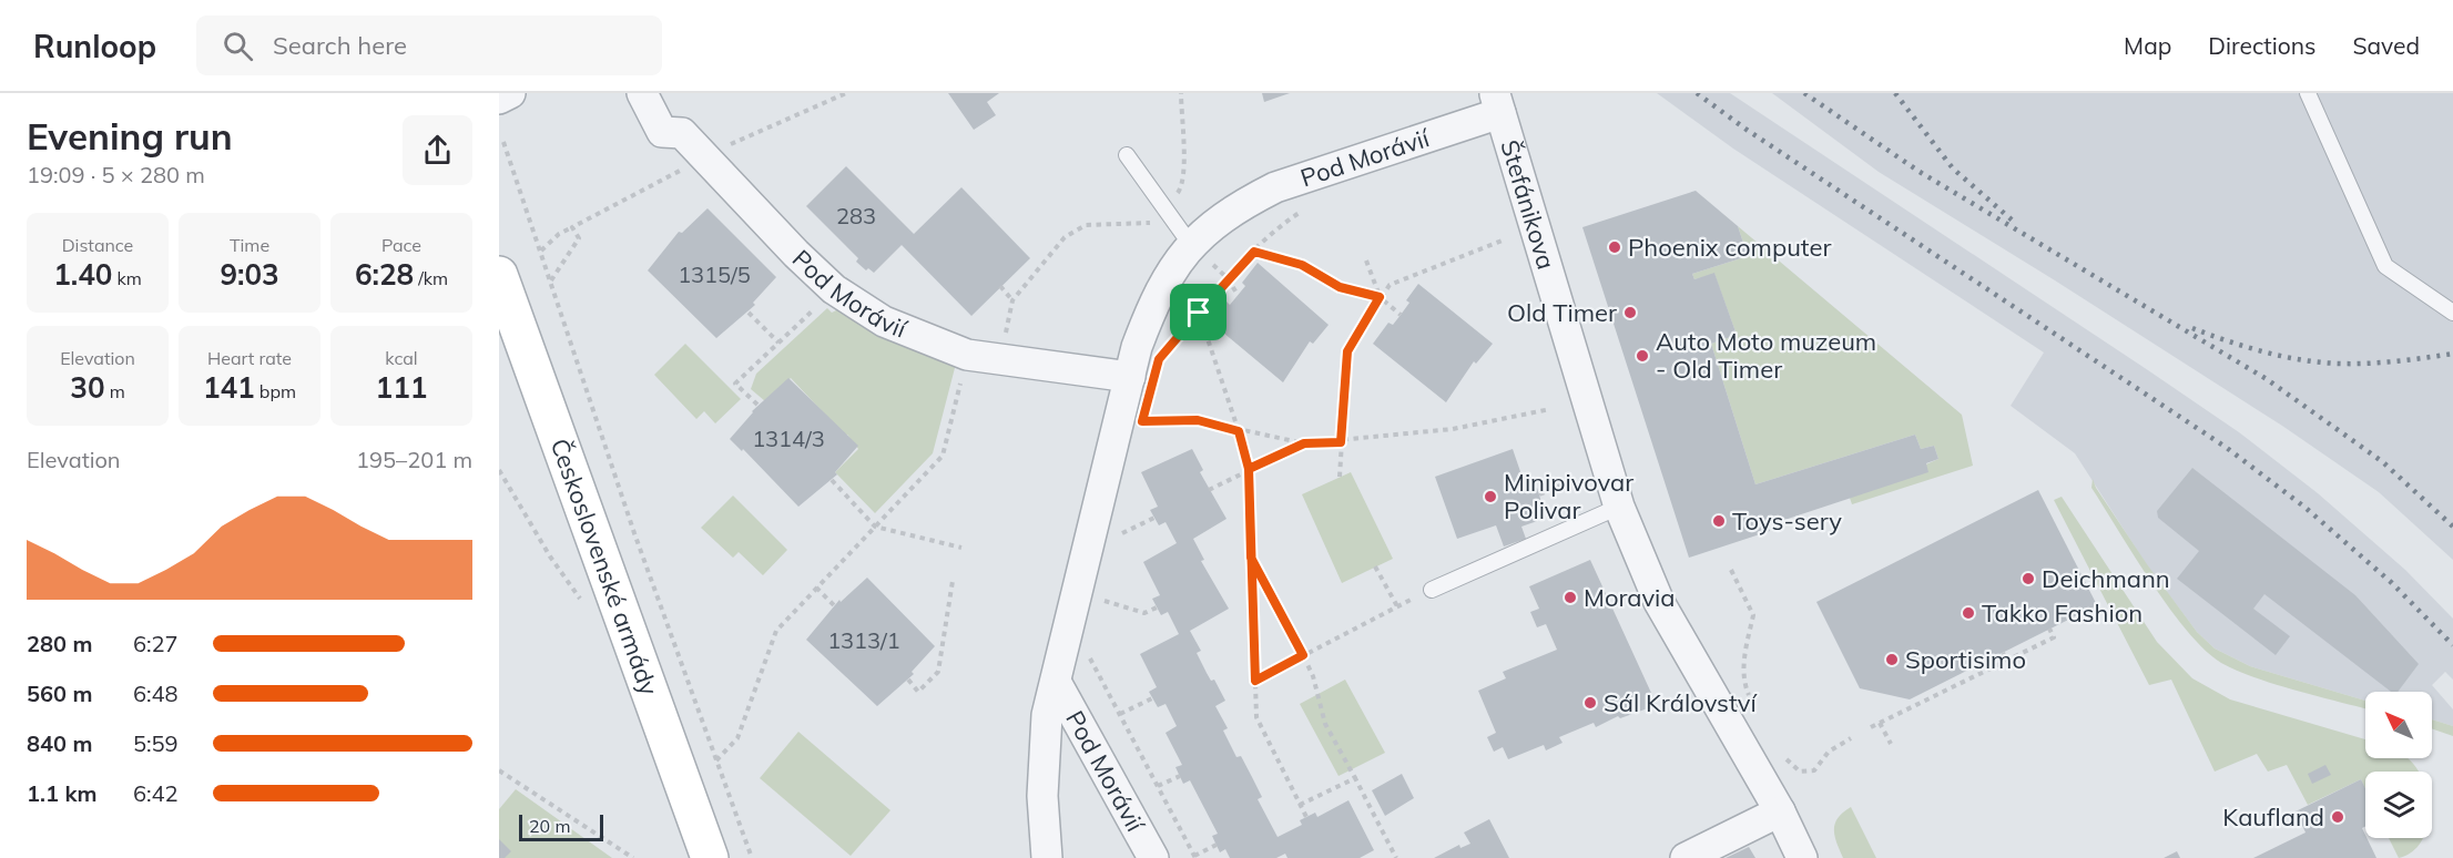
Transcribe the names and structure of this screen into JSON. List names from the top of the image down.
{
  "streets": {
    "main road": ["Československé armády"],
    "street": ["Pod Morávií", "Štefánikova"]
  },
  "crossings": [
    ["Pod Morávií", "Štefánikova"]
  ],
  "places": [
    "Phoenix computer",
    "Old Timer",
    "Auto Moto muzeum - Old Timer",
    "Minipivovar Polivar",
    "Toys-sery",
    "Deichmann",
    "Moravia",
    "Takko Fashion",
    "Sportisimo",
    "Sál Království",
    "Kaufland"
  ],
  "house_numbers": [
    "283",
    "1315/5",
    "1314/3",
    "1313/1"
  ],
  "scale_bar": "20 m",
  "north": "top left",
  "page": {
    "header": "Runloop",
    "search": "Search here",
    "nav": ["Map", "Directions", "Saved"],
    "heading": ["Evening run", "19:09 · 5 × 280 m"],
    "stats": [
      ["Distance", "1.40 km"],
      ["Time", "9:03"],
      ["Pace", "6:28 /km"],
      ["Elevation", "30 m"],
      ["Heart rate", "141 bpm"],
      ["kcal", "111"]
    ],
    "chart": ["Elevation", "195–201 m"],
    "list": [
      {
        "name": "280 m",
        "note": "6:27"
      },
      {
        "name": "560 m",
        "note": "6:48"
      },
      {
        "name": "840 m",
        "note": "5:59"
      },
      {
        "name": "1.1 km",
        "note": "6:42"
      }
    ],
    "scale": "20 m"
  }
}
